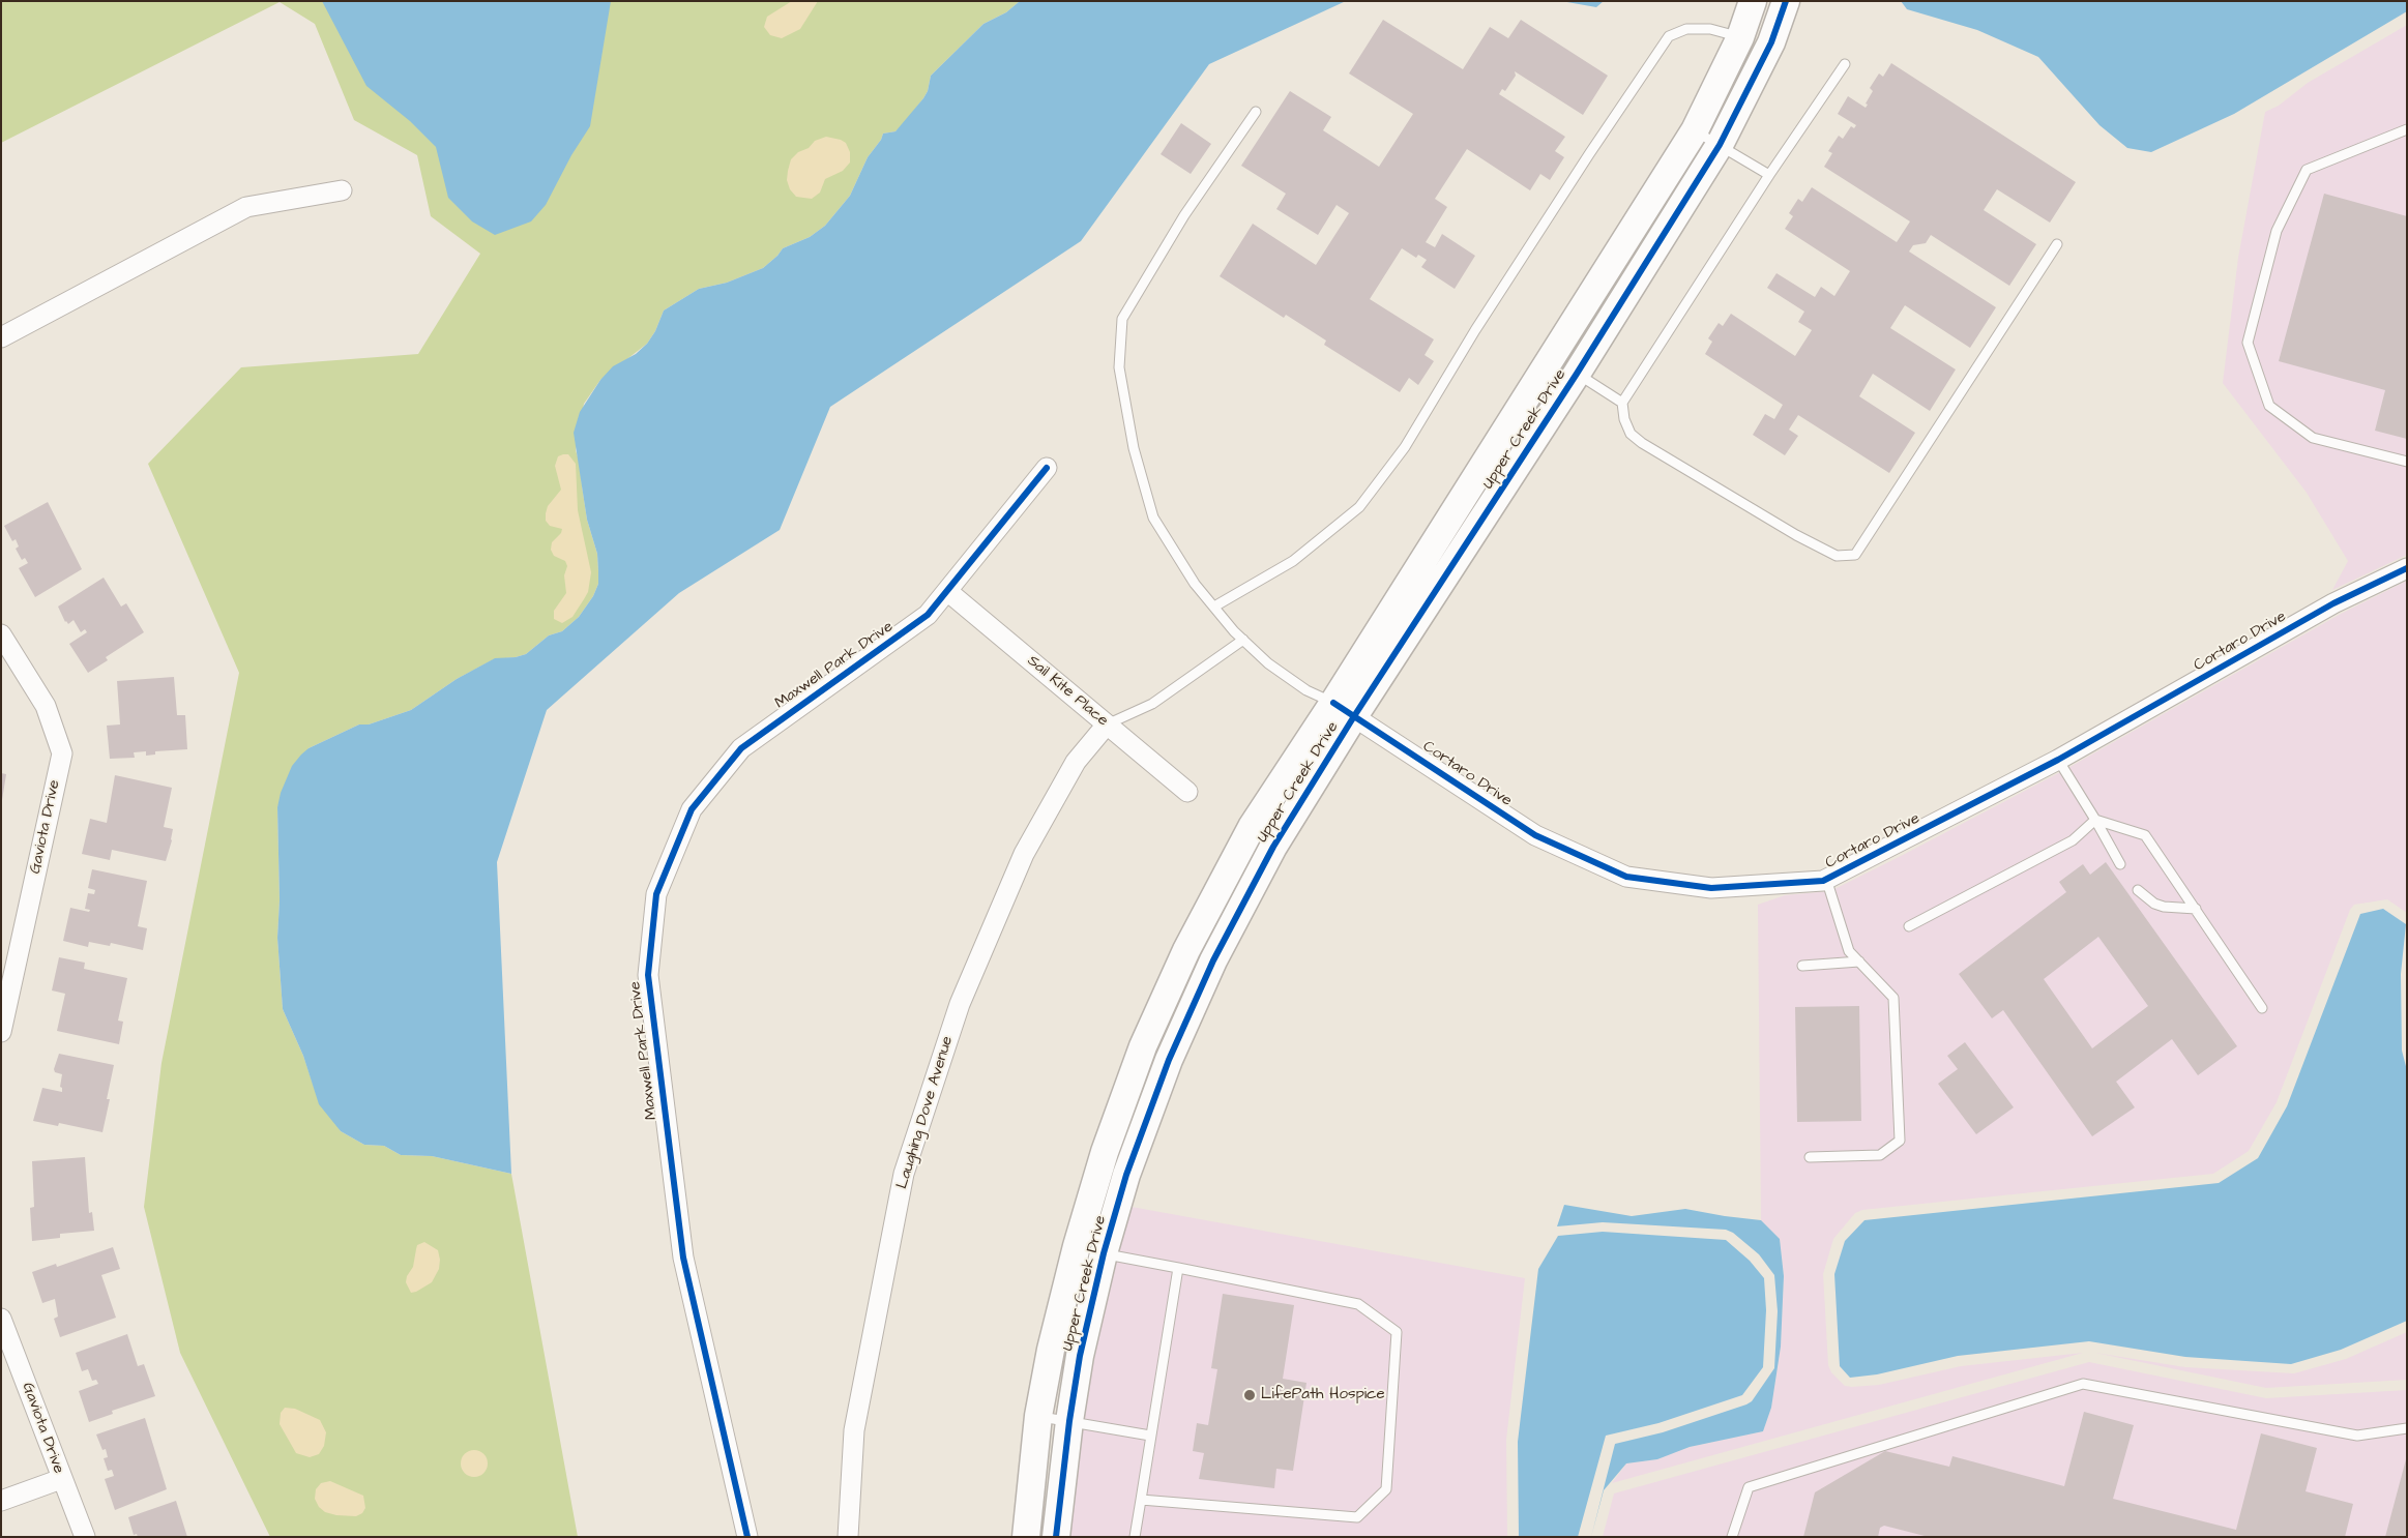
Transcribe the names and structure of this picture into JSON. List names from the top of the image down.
{
  "streets": {
    "street": [
      "Upper Creek Drive",
      "Cortaro Drive",
      "Maxwell Park Drive",
      "Sail Kite Place",
      "Gaviota Drive",
      "Laughing Dove Avenue"
    ]
  },
  "crossings": [
    ["Upper Creek Drive", "Cortaro Drive"],
    ["Maxwell Park Drive", "Sail Kite Place"],
    ["Sail Kite Place", "Laughing Dove Avenue"]
  ],
  "places": ["LifePath Hospice"]
}
